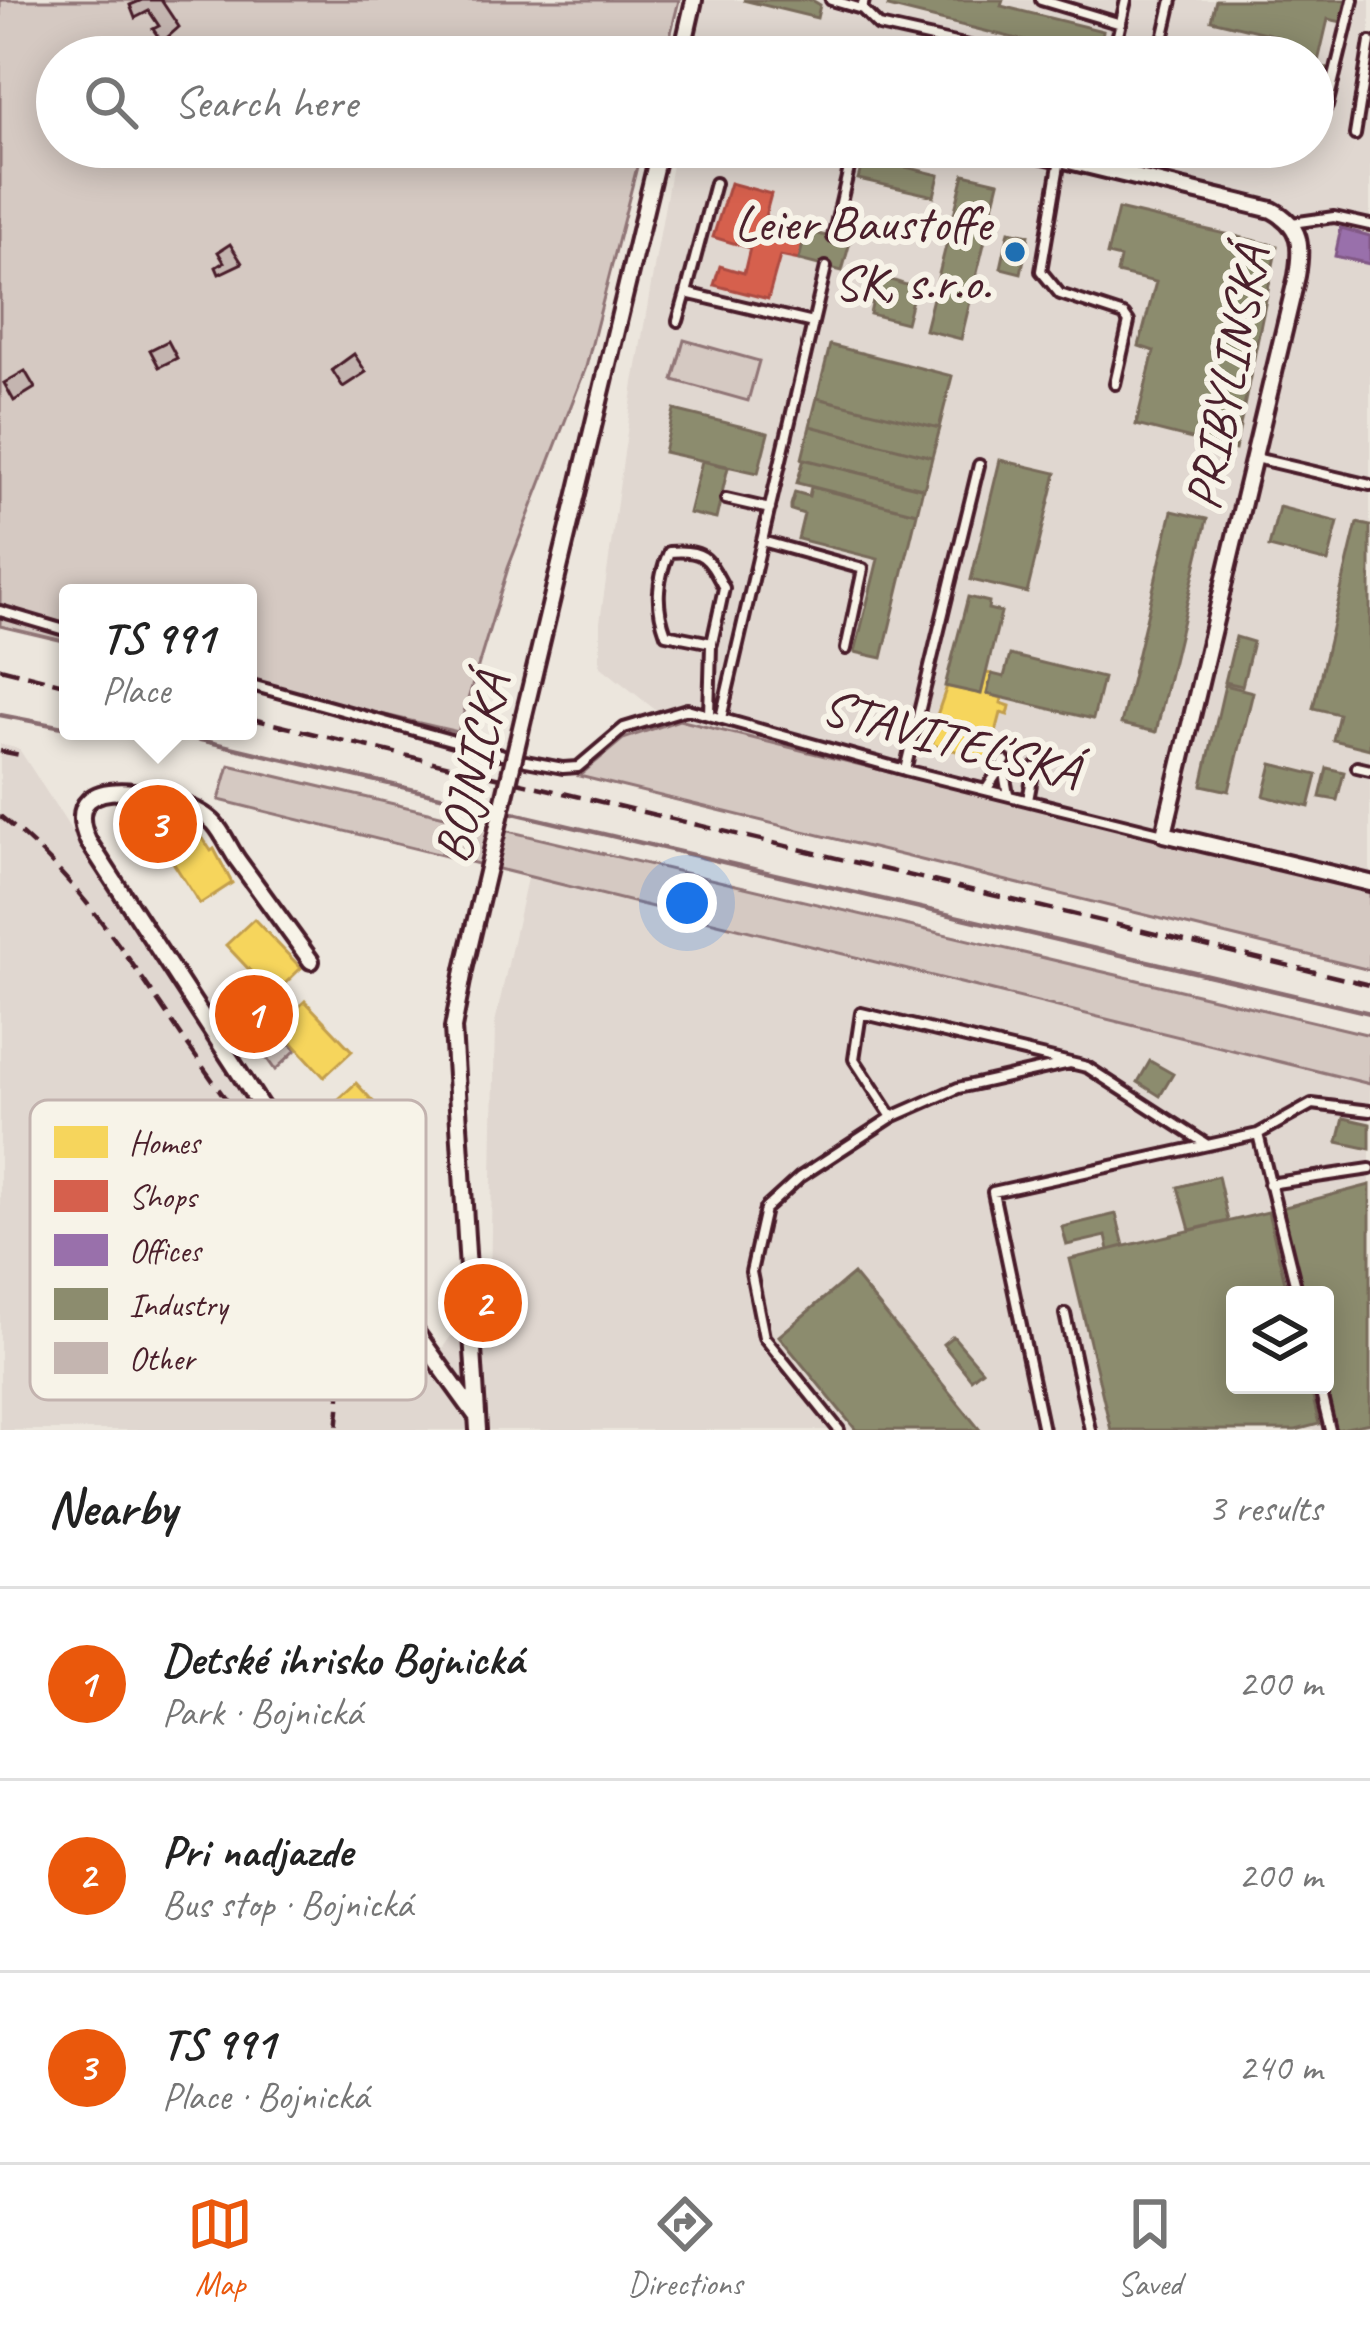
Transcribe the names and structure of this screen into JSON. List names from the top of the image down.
{
  "streets": {
    "street": ["PRIBYLINSKÁ", "STAVITEĽSKÁ", "BOJNICKÁ"]
  },
  "crossings": [
    ["PRIBYLINSKÁ", "STAVITEĽSKÁ"]
  ],
  "places": ["Leier Baustoffe SK, s.r.o."],
  "legend": [
    "Homes",
    "Shops",
    "Offices",
    "Industry",
    "Other"
  ],
  "page": {
    "search": "Search here",
    "popup": ["TS 991", "Place"],
    "pins": ["3", "1", "2"],
    "heading": ["Nearby", "3 results"],
    "list": [
      {
        "mark": "1",
        "name": "Detské ihrisko Bojnická",
        "note": "Park · Bojnická",
        "value": "200 m"
      },
      {
        "mark": "2",
        "name": "Pri nadjazde",
        "note": "Bus stop · Bojnická",
        "value": "200 m"
      },
      {
        "mark": "3",
        "name": "TS 991",
        "note": "Place · Bojnická",
        "value": "240 m"
      }
    ],
    "nav": ["Map", "Directions", "Saved"]
  }
}
